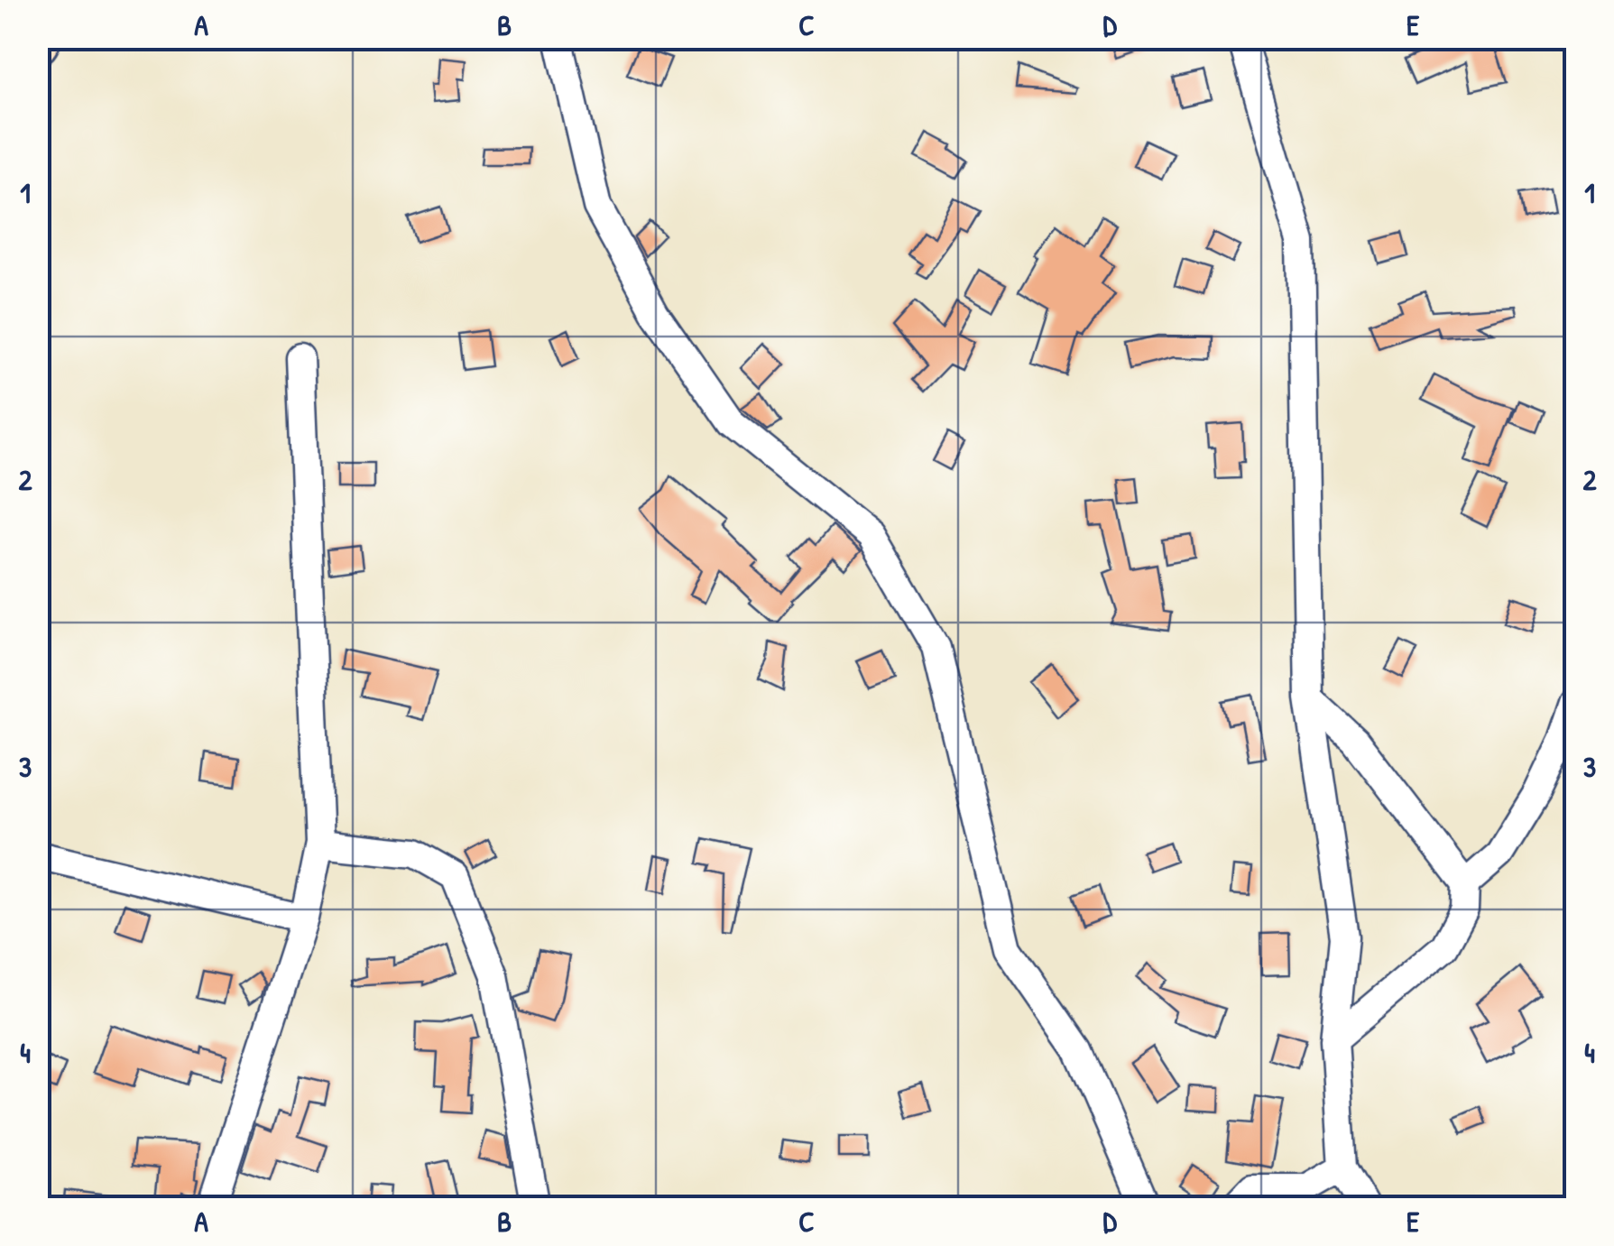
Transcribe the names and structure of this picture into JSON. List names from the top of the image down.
{
  "grid": {
    "columns": [
      "A",
      "B",
      "C",
      "D",
      "E"
    ],
    "rows": [
      "1",
      "2",
      "3",
      "4"
    ]
  }
}
